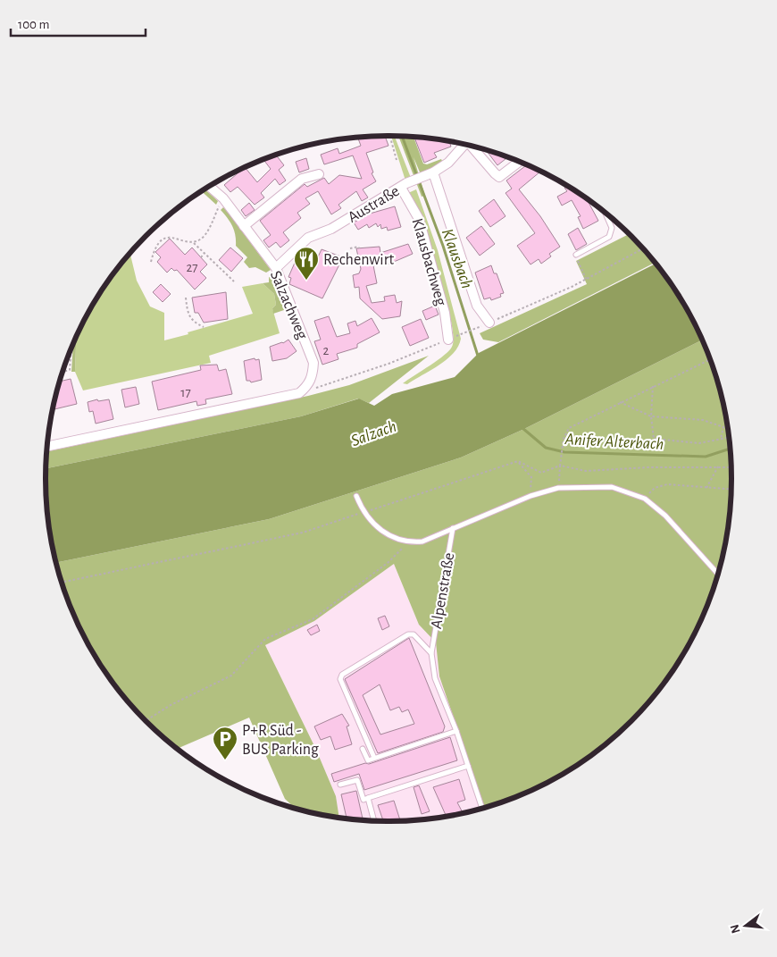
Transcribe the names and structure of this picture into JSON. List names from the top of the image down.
{
  "streets": {
    "street": ["Austraße", "Klausbachweg", "Salzachweg"],
    "lane": ["Alpenstraße"]
  },
  "crossings": [
    ["Austraße", "Klausbachweg"],
    ["Austraße", "Salzachweg"]
  ],
  "water": ["Klausbach", "Salzach", "Anifer Alterbach"],
  "places": {
    "restaurant": ["Rechenwirt"],
    "parking": ["P+R Süd - BUS Parking"]
  },
  "house_numbers": ["27", "2", "17"],
  "scale_bar": "100 m",
  "north": "left"
}
